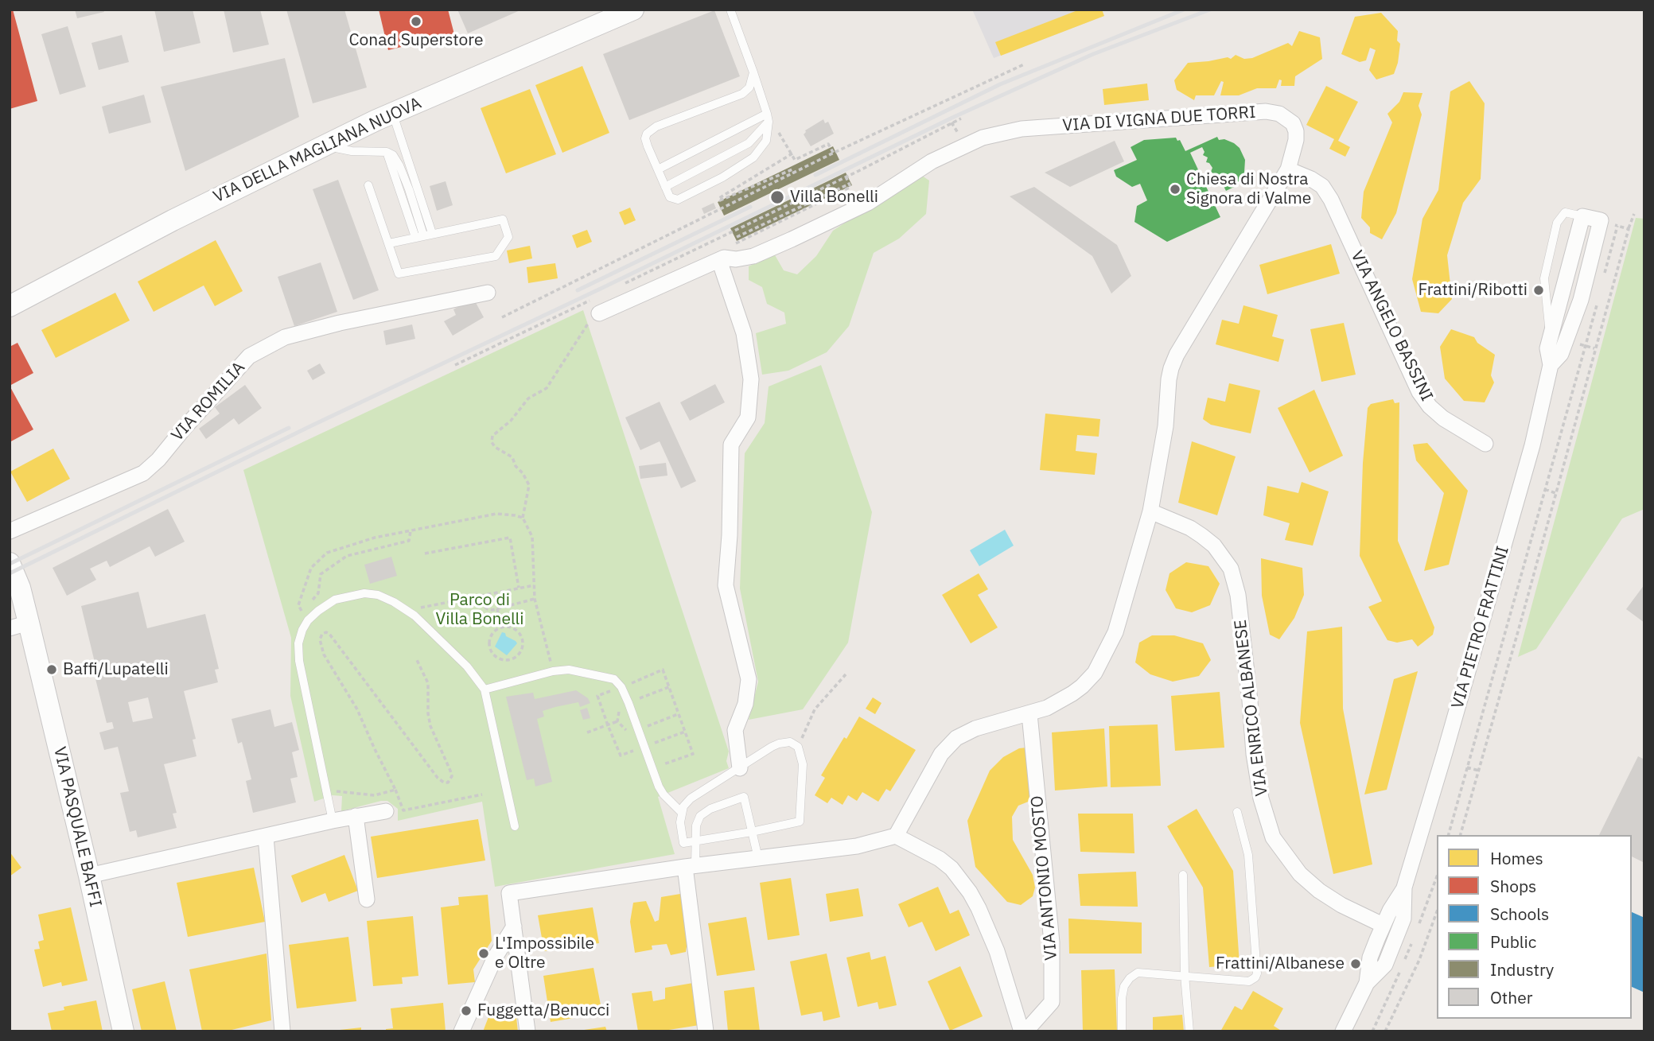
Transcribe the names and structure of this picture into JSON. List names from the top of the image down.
{
  "streets": {
    "main road": ["VIA DELLA MAGLIANA NUOVA", "VIA PASQUALE BAFFI"],
    "street": [
      "VIA DI VIGNA DUE TORRI",
      "VIA ANGELO BASSINI",
      "VIA ROMILIA",
      "VIA PIETRO FRATTINI",
      "VIA ENRICO ALBANESE",
      "VIA ANTONIO MOSTO"
    ]
  },
  "crossings": [
    ["VIA DI VIGNA DUE TORRI", "VIA ANGELO BASSINI"],
    ["VIA DI VIGNA DUE TORRI", "VIA ENRICO ALBANESE"],
    ["VIA DI VIGNA DUE TORRI", "VIA ANTONIO MOSTO"],
    ["VIA PIETRO FRATTINI", "VIA ENRICO ALBANESE"]
  ],
  "parks": ["Parco di Villa Bonelli"],
  "places": [
    "Conad Superstore",
    "Chiesa di Nostra Signora di Valme",
    "Villa Bonelli",
    "Frattini/Ribotti",
    "Baffi/Lupatelli",
    "L'Impossibile e Oltre",
    "Frattini/Albanese",
    "Fuggetta/Benucci"
  ],
  "legend": [
    "Homes",
    "Shops",
    "Schools",
    "Public",
    "Industry",
    "Other"
  ]
}
